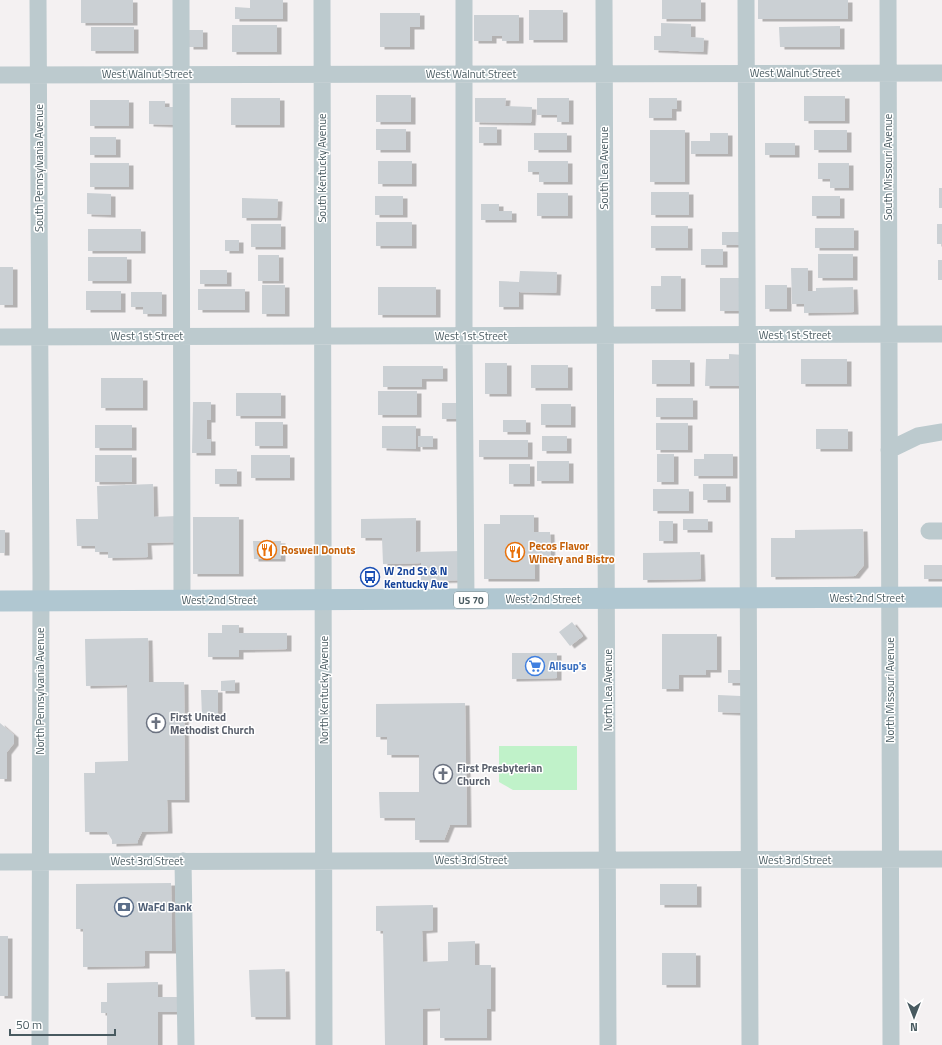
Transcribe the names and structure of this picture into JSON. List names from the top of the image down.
{
  "streets": {
    "main road": ["West 2nd Street", "US 70"],
    "street": [
      "West Walnut Street",
      "South Missouri Avenue",
      "South Pennsylvania Avenue",
      "South Kentucky Avenue",
      "South Lea Avenue",
      "West 1st Street",
      "North Kentucky Avenue",
      "North Lea Avenue",
      "North Missouri Avenue",
      "North Pennsylvania Avenue",
      "West 3rd Street"
    ]
  },
  "crossings": [
    ["West Walnut Street", "South Missouri Avenue"],
    ["West Walnut Street", "South Pennsylvania Avenue"],
    ["West Walnut Street", "South Kentucky Avenue"],
    ["West Walnut Street", "South Lea Avenue"],
    ["South Missouri Avenue", "West 1st Street"],
    ["South Missouri Avenue", "North Missouri Avenue"],
    ["South Pennsylvania Avenue", "West 1st Street"],
    ["South Pennsylvania Avenue", "North Pennsylvania Avenue"],
    ["South Kentucky Avenue", "West 1st Street"],
    ["South Kentucky Avenue", "North Kentucky Avenue"],
    ["South Lea Avenue", "West 1st Street"],
    ["South Lea Avenue", "North Lea Avenue"],
    ["West 1st Street", "North Kentucky Avenue"],
    ["West 1st Street", "North Lea Avenue"],
    ["West 1st Street", "North Missouri Avenue"],
    ["West 1st Street", "North Pennsylvania Avenue"],
    ["West 2nd Street", "North Kentucky Avenue"],
    ["West 2nd Street", "North Lea Avenue"],
    ["West 2nd Street", "North Missouri Avenue"],
    ["West 2nd Street", "North Pennsylvania Avenue"],
    ["North Kentucky Avenue", "West 3rd Street"],
    ["North Lea Avenue", "West 3rd Street"],
    ["North Missouri Avenue", "West 3rd Street"],
    ["North Pennsylvania Avenue", "West 3rd Street"]
  ],
  "places": {
    "restaurant": ["Roswell Donuts", "Pecos Flavor Winery and Bistro"],
    "bus stop": ["W 2nd St & N Kentucky Ave"],
    "supermarket": ["Allsup's"],
    "church": ["First United Methodist Church", "First Presbyterian Church"],
    "bank": ["WaFd Bank"]
  },
  "scale_bar": "50 m",
  "north": "bottom"
}
